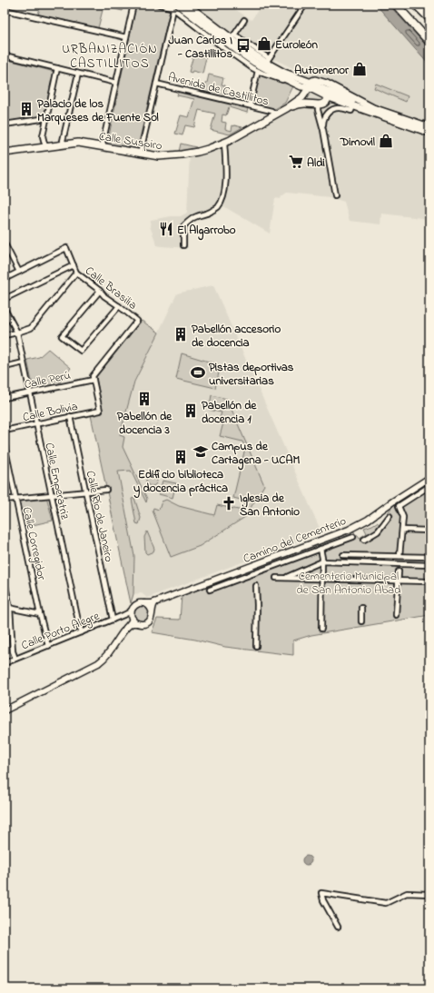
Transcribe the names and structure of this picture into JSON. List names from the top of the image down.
{
  "streets": {
    "main road": ["Calle Suspiro", "Camino del Cementerio"],
    "street": [
      "Avenida de Castillitos",
      "Calle Brasilia",
      "Calle Perú",
      "Calle Bolivia",
      "Calle Emperatriz",
      "Calle Río de Janeiro",
      "Calle Corregidor",
      "Calle Porto Alegre"
    ]
  },
  "crossings": [
    ["Avenida de Castillitos", "Calle Suspiro"],
    ["Calle Brasilia", "Calle Perú"],
    ["Calle Brasilia", "Calle Bolivia"],
    ["Calle Perú", "Calle Bolivia"],
    ["Calle Perú", "Calle Emperatriz"],
    ["Calle Bolivia", "Calle Emperatriz"],
    ["Calle Bolivia", "Calle Río de Janeiro"],
    ["Calle Emperatriz", "Calle Porto Alegre"],
    ["Calle Río de Janeiro", "Calle Porto Alegre"],
    ["Camino del Cementerio", "Calle Porto Alegre"],
    ["Calle Corregidor", "Calle Porto Alegre"]
  ],
  "districts": ["URBANIZACIÓN CASTILLITOS"],
  "parks": ["Cementerio Municipal de San Antonio Abad"],
  "places": {
    "shop": ["Euroleón", "Automenor", "Dimovil"],
    "bus stop": ["Juan Carlos I - Castillitos"],
    "building": [
      "Palacio de los Marqueses de Fuente Sol",
      "Pabellón accesorio de docencia",
      "Pabellón de docencia 3",
      "Pabellón de docencia 1",
      "Edificio biblioteca y docencia práctica"
    ],
    "supermarket": ["Aldi"],
    "restaurant": ["El Algarrobo"],
    "sports": ["Pistas deportivas universitarias"],
    "school or university": ["Campus de Cartagena - UCAM"],
    "church": ["Iglesia de San Antonio"]
  }
}
